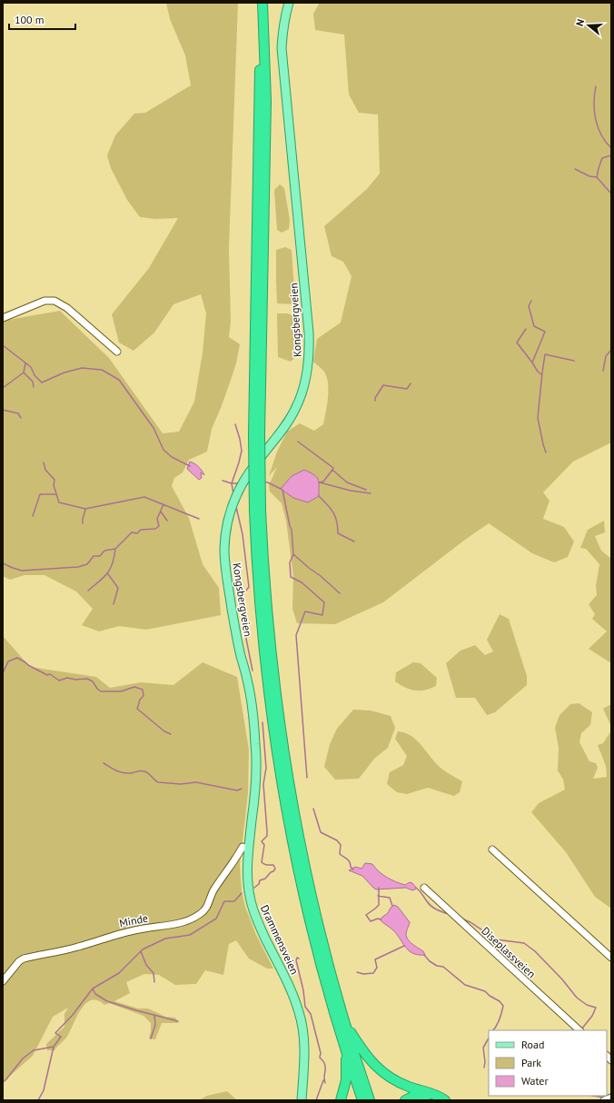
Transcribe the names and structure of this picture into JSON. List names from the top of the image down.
{
  "streets": {
    "main road": ["Kongsbergveien", "Drammensveien"],
    "street": ["Minde", "Diseplassveien"]
  },
  "crossings": [
    ["Kongsbergveien", "Drammensveien"],
    ["Minde", "Drammensveien"]
  ],
  "legend": ["Road", "Park", "Water"],
  "scale_bar": "100 m",
  "north": "left"
}
